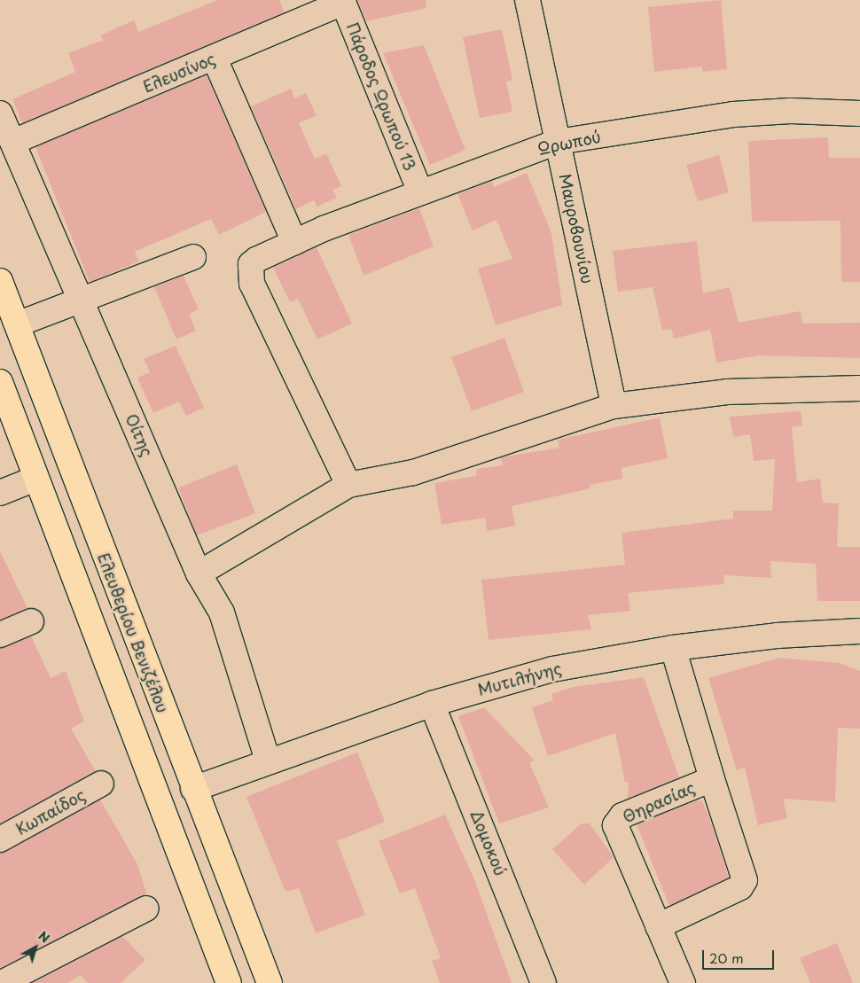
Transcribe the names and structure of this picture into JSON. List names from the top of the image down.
{
  "streets": {
    "main road": ["Ελευθερίου Βενιζέλου"],
    "street": [
      "Ελευσίνος",
      "Πάροδος Ωρωπού 13",
      "Ωρωπού",
      "Μαυροβουνίου",
      "Οίτης",
      "Μυτιλήνης",
      "Θηρασίας",
      "Κωπαίδος",
      "Δομοκού"
    ]
  },
  "crossings": [
    ["Ελευσίνος", "Πάροδος Ωρωπού 13"],
    ["Ελευσίνος", "Οίτης"],
    ["Πάροδος Ωρωπού 13", "Ωρωπού"],
    ["Ωρωπού", "Μαυροβουνίου"],
    ["Οίτης", "Μυτιλήνης"],
    ["Ελευθερίου Βενιζέλου", "Μυτιλήνης"],
    ["Μυτιλήνης", "Θηρασίας"],
    ["Μυτιλήνης", "Δομοκού"]
  ],
  "scale_bar": "20 m",
  "north": "top right"
}
